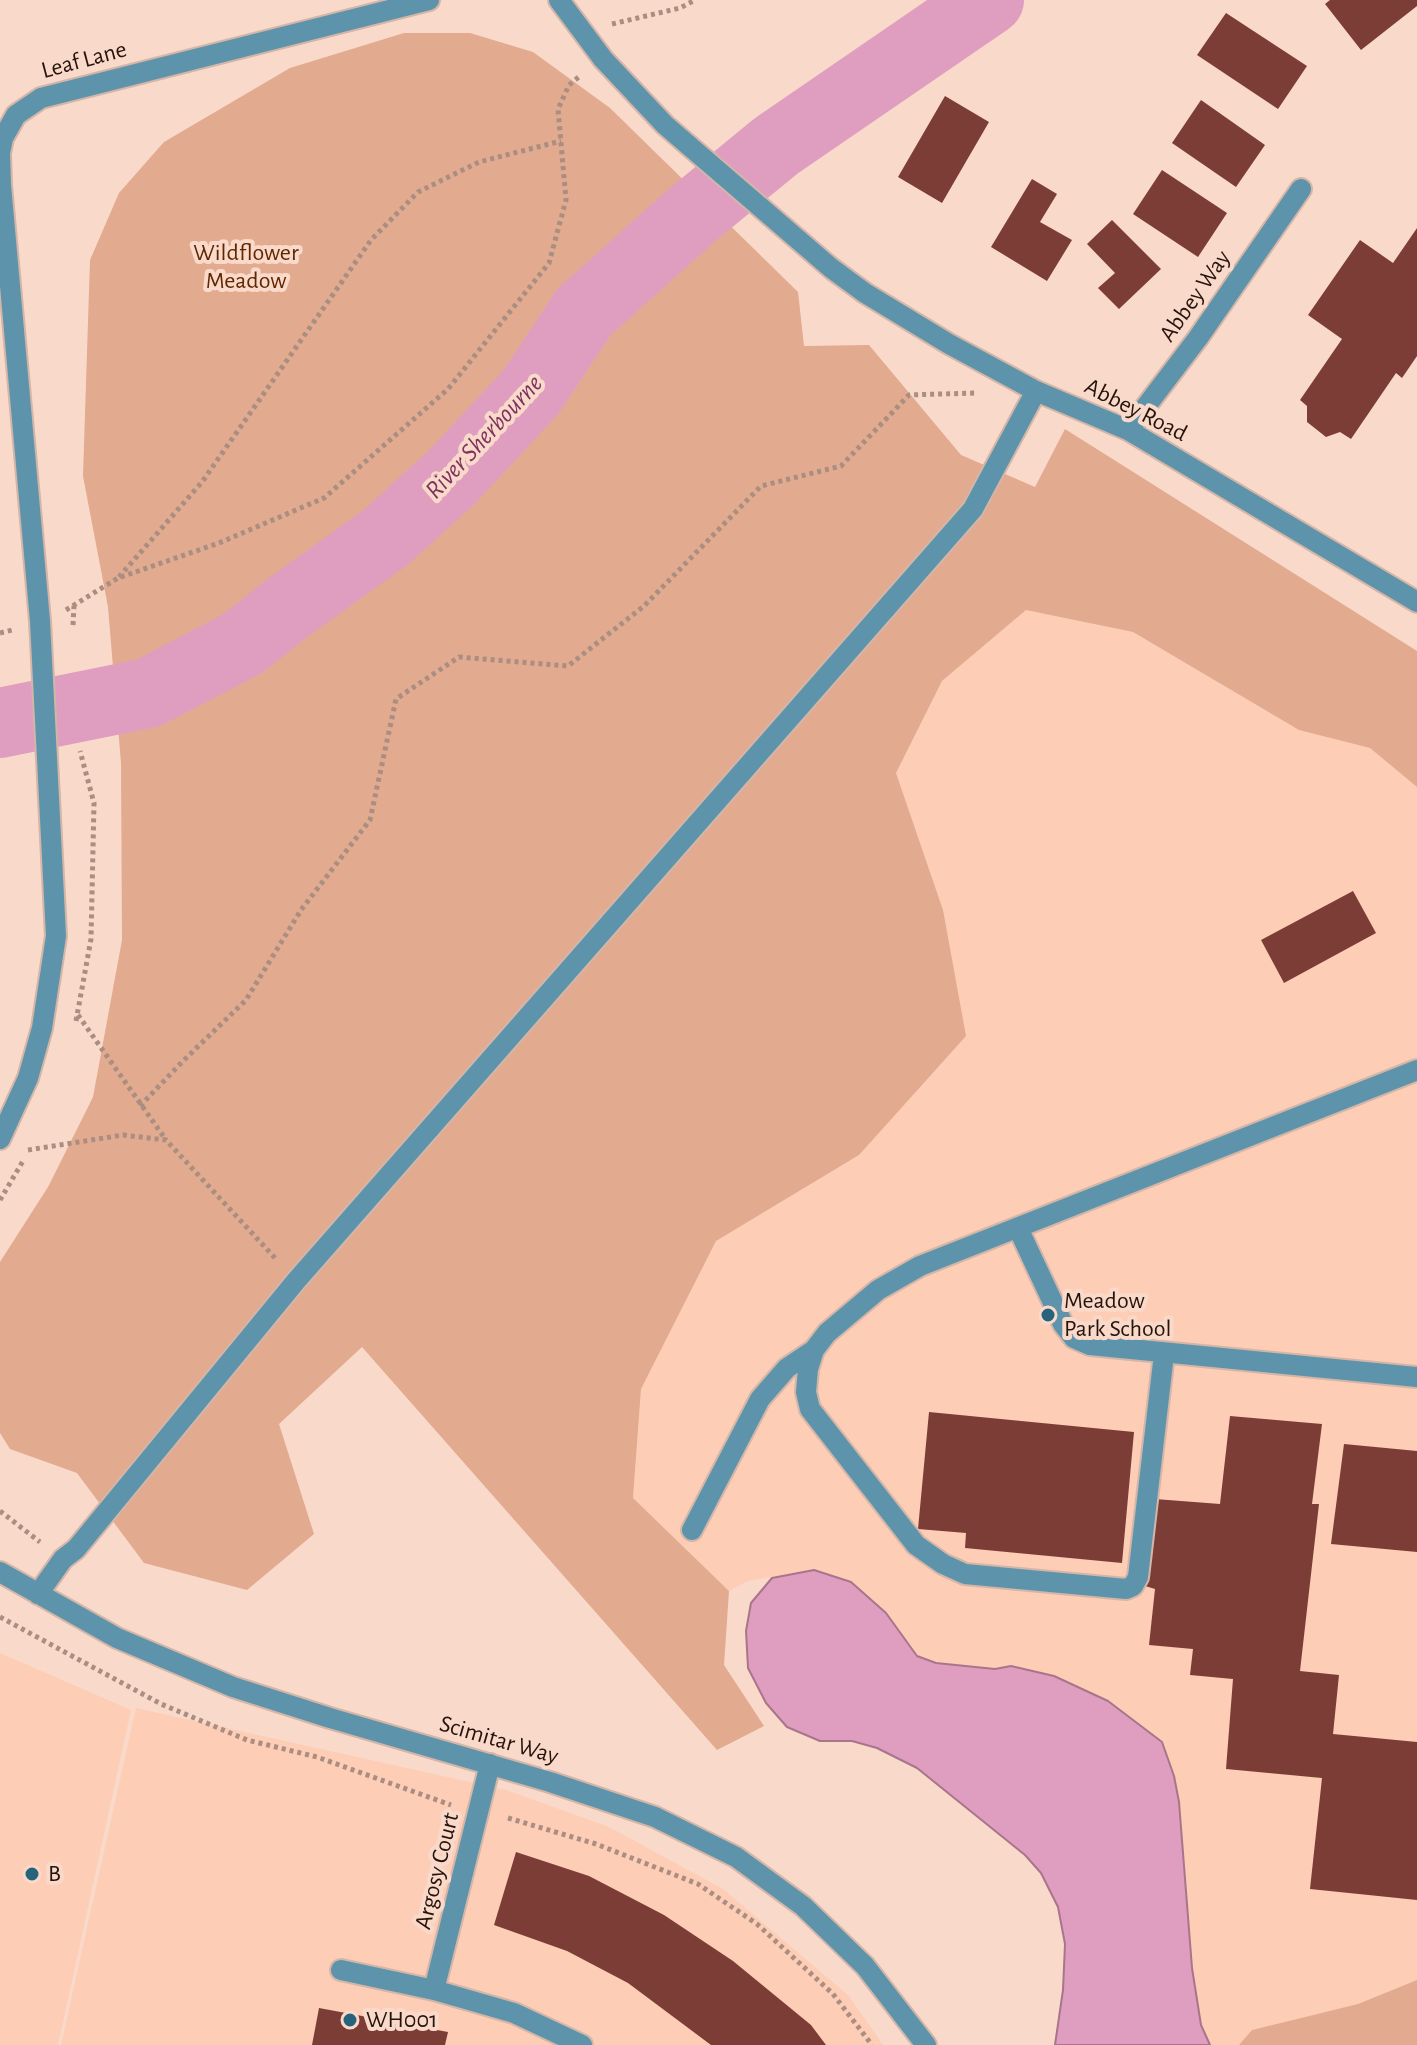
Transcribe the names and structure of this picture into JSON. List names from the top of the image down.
{
  "streets": {
    "street": [
      "Leaf Lane",
      "Abbey Way",
      "Abbey Road",
      "Scimitar Way",
      "Argosy Court"
    ]
  },
  "crossings": [
    ["Abbey Way", "Abbey Road"],
    ["Scimitar Way", "Argosy Court"]
  ],
  "water": ["River Sherbourne"],
  "parks": ["Wildflower Meadow"],
  "places": ["Meadow Park School", "B", "WH001"]
}
